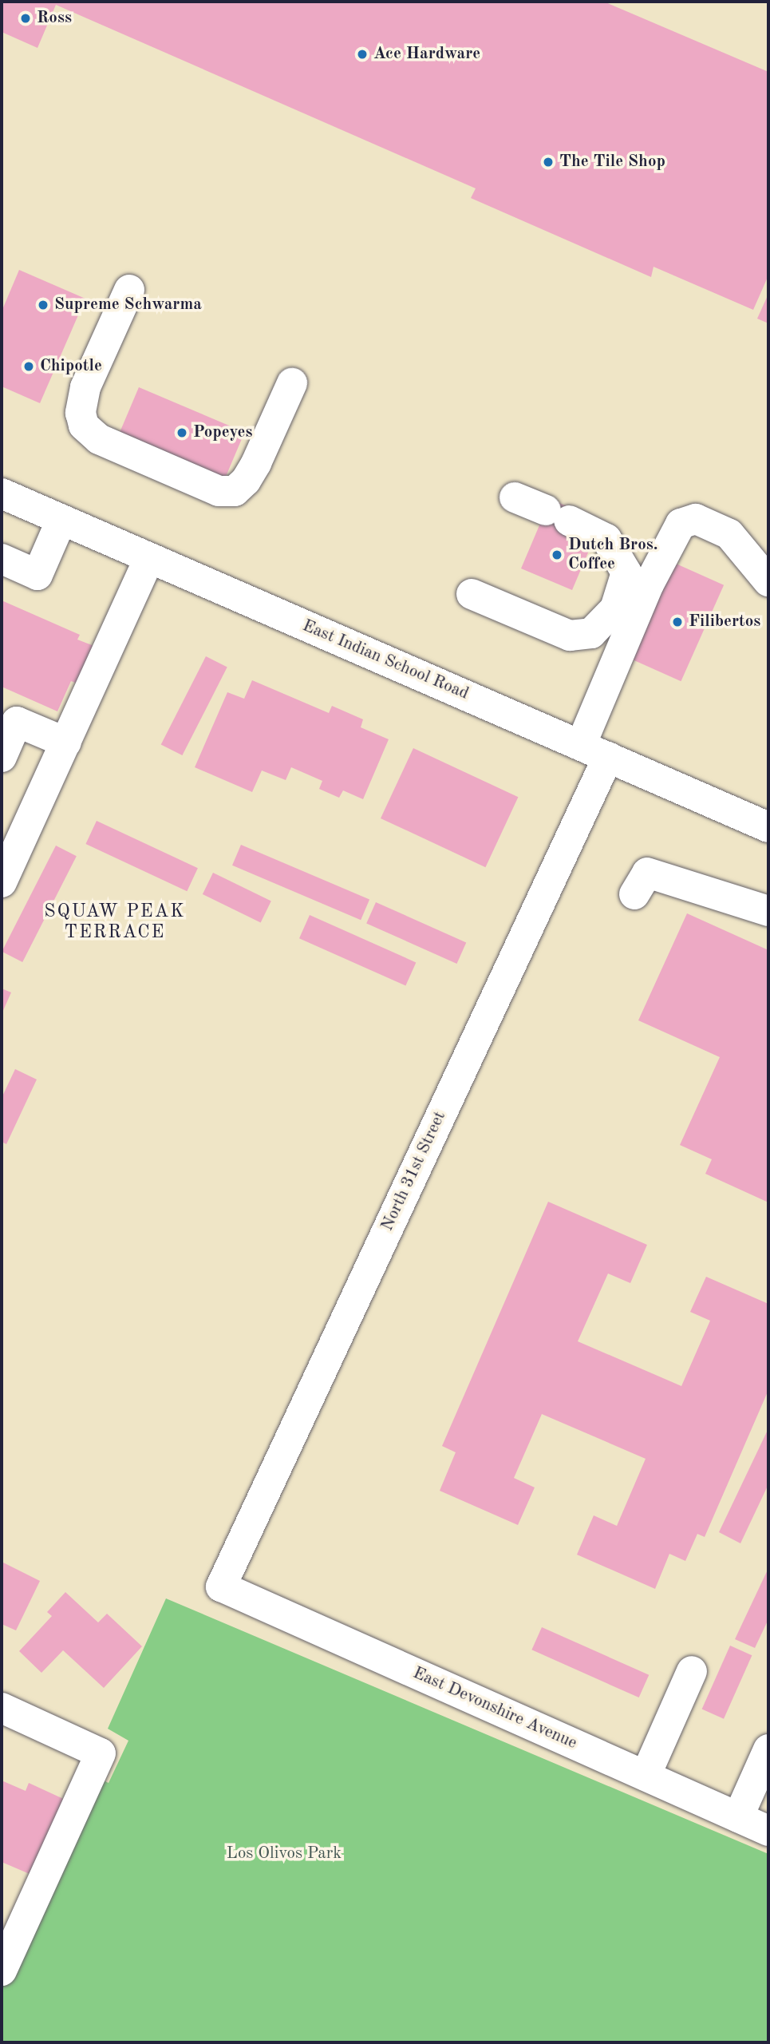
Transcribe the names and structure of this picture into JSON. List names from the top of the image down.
{
  "streets": {
    "street": ["East Indian School Road", "North 31st Street", "East Devonshire Avenue"]
  },
  "crossings": [
    ["East Indian School Road", "North 31st Street"],
    ["North 31st Street", "East Devonshire Avenue"]
  ],
  "districts": ["SQUAW PEAK TERRACE"],
  "parks": ["Los Olivos Park"],
  "places": [
    "Ross",
    "Ace Hardware",
    "The Tile Shop",
    "Supreme Schwarma",
    "Chipotle",
    "Popeyes",
    "Dutch Bros. Coffee",
    "Filibertos"
  ]
}
